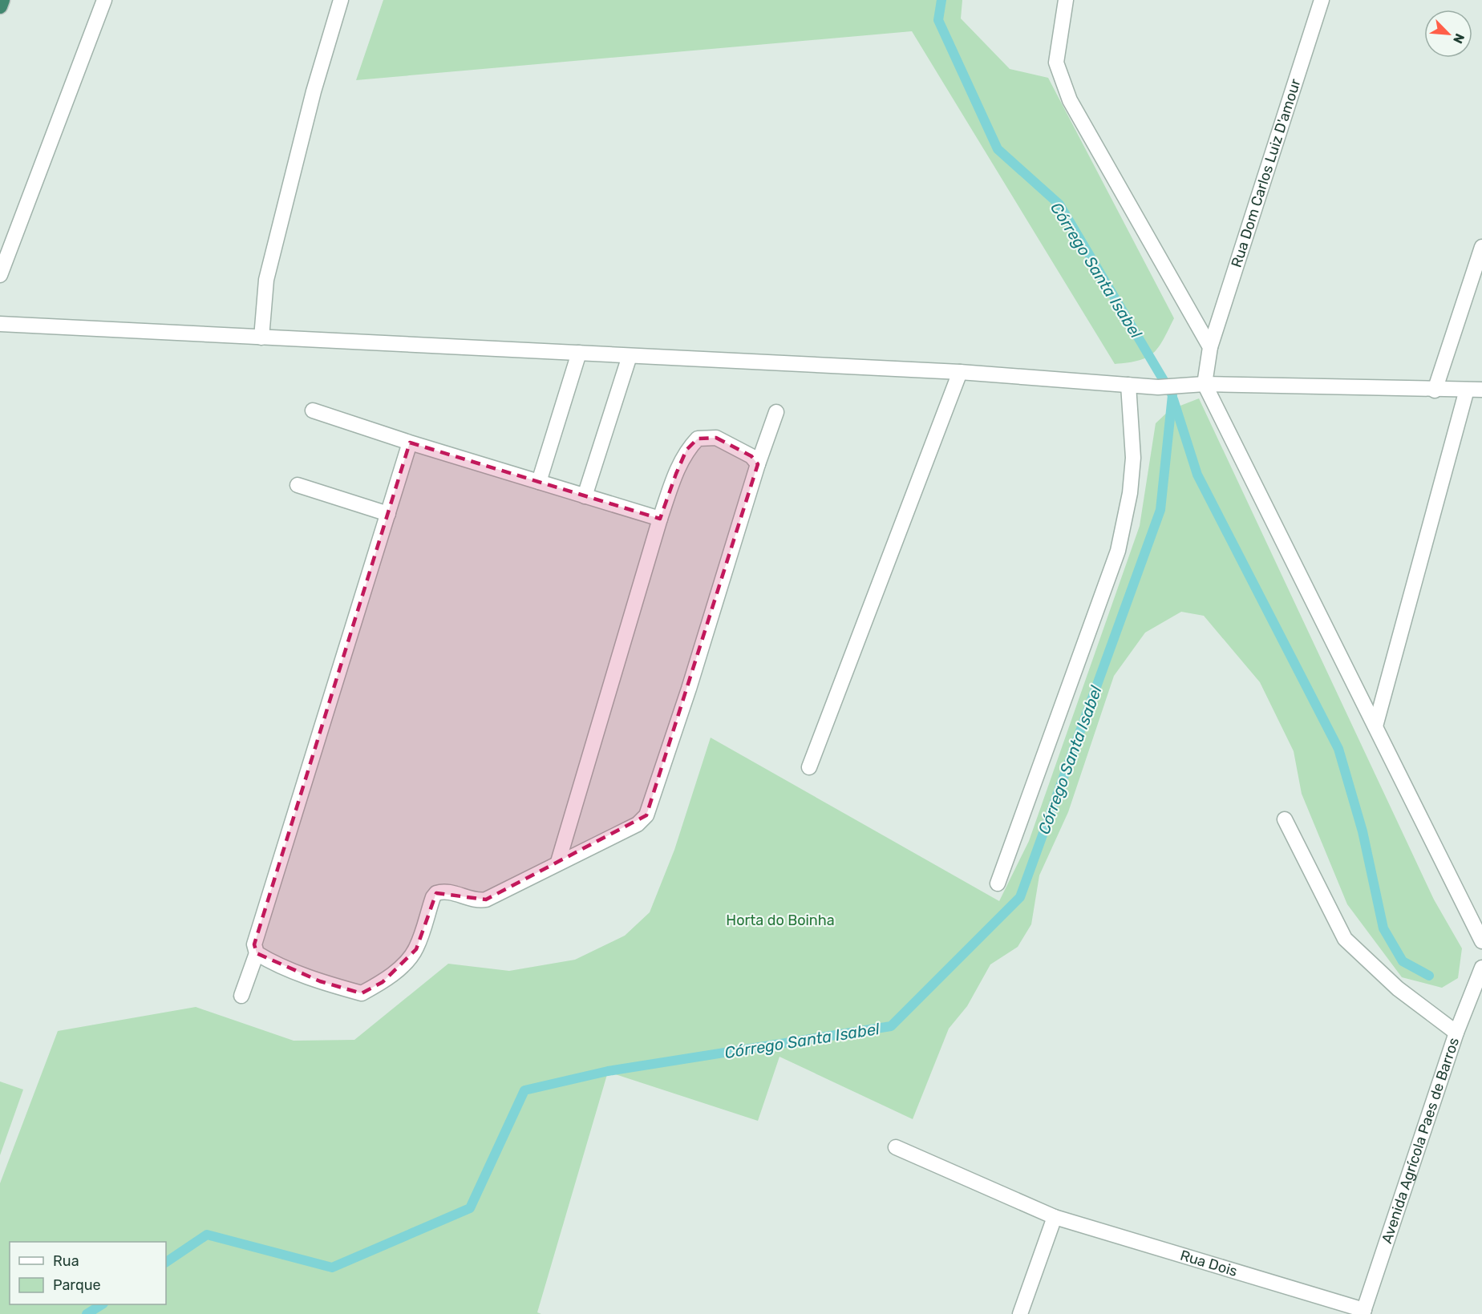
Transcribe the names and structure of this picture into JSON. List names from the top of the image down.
{
  "streets": {
    "street": ["Rua Dom Carlos Luiz D'amour", "Avenida Agrícola Paes de Barros", "Rua Dois"]
  },
  "crossings": [
    ["Avenida Agrícola Paes de Barros", "Rua Dois"]
  ],
  "water": ["Córrego Santa Isabel"],
  "parks": ["Horta do Boinha"],
  "legend": ["Rua", "Parque"],
  "north": "bottom right"
}
